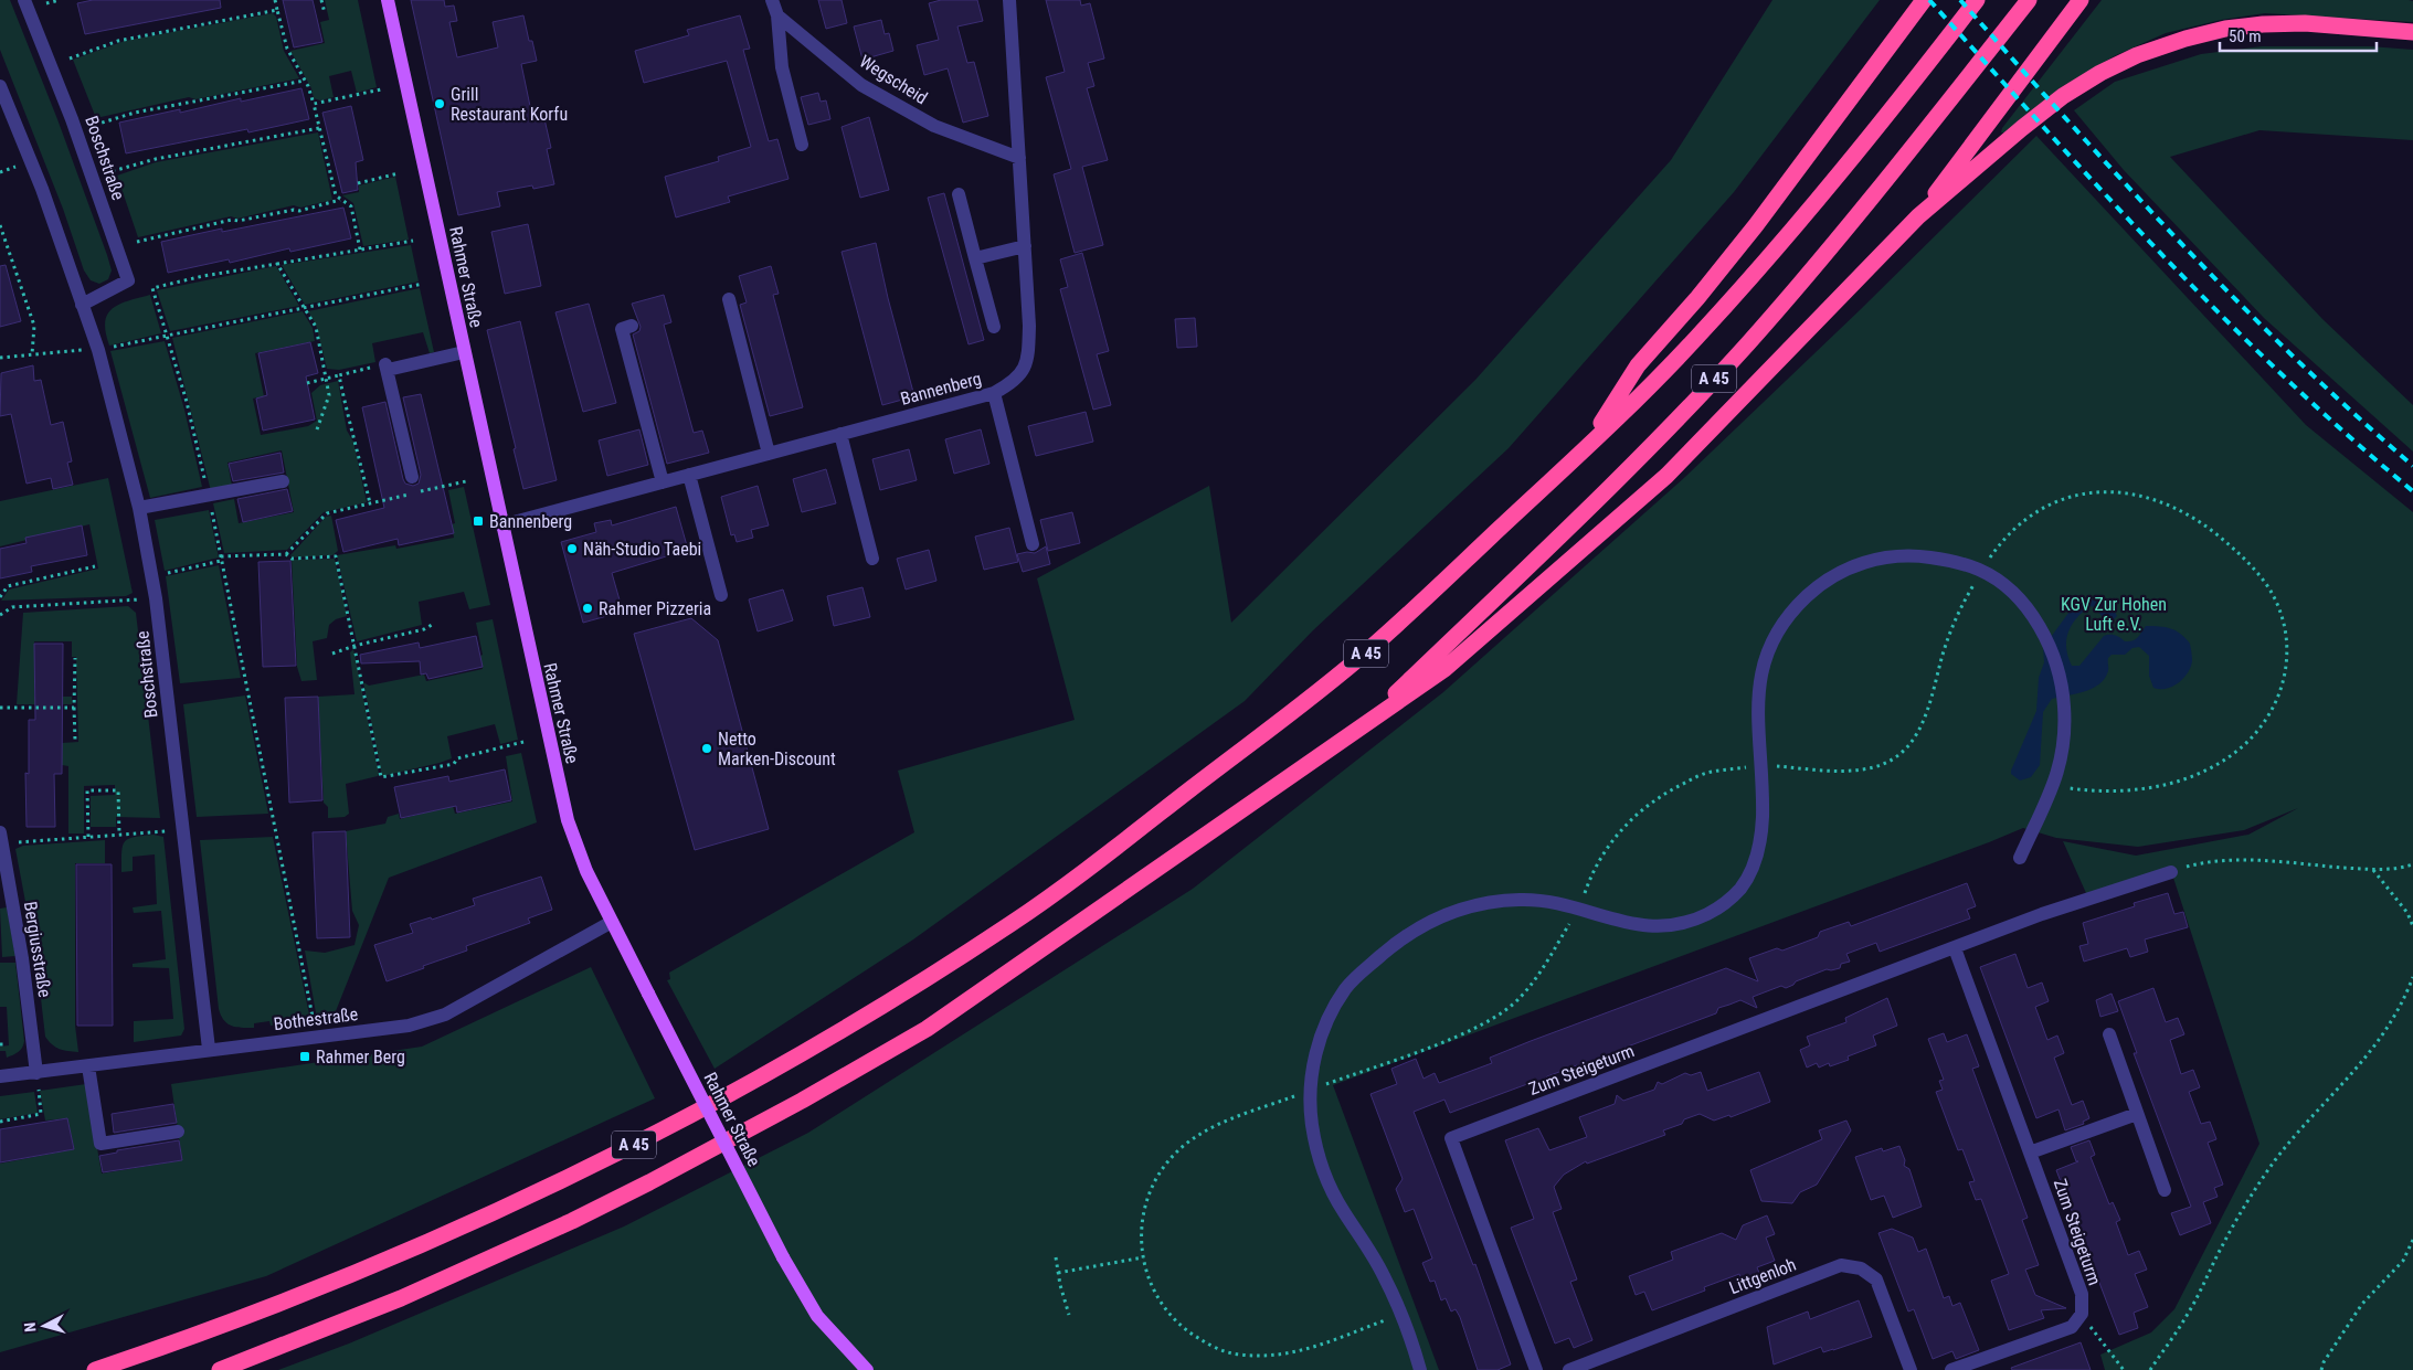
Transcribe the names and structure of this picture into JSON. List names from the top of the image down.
{
  "streets": {
    "highway": ["A 45"],
    "main road": ["Rahmer Straße"],
    "street": [
      "Wegscheid",
      "Boschstraße",
      "Bannenberg",
      "Bergiusstraße",
      "Bothestraße",
      "Zum Steigeturm",
      "Littgenloh"
    ]
  },
  "crossings": [
    ["Wegscheid", "Bannenberg"],
    ["Boschstraße", "Bothestraße"],
    ["Rahmer Straße", "Bannenberg"],
    ["Rahmer Straße", "Bothestraße"],
    ["Bergiusstraße", "Bothestraße"]
  ],
  "parks": ["KGV Zur Hohen Luft e.V."],
  "places": {
    "other": [
      "Grill Restaurant Korfu",
      "Näh-Studio Taebi",
      "Rahmer Pizzeria",
      "Netto Marken-Discount"
    ],
    "transit": ["Bannenberg", "Rahmer Berg"]
  },
  "scale_bar": "50 m",
  "north": "left"
}
